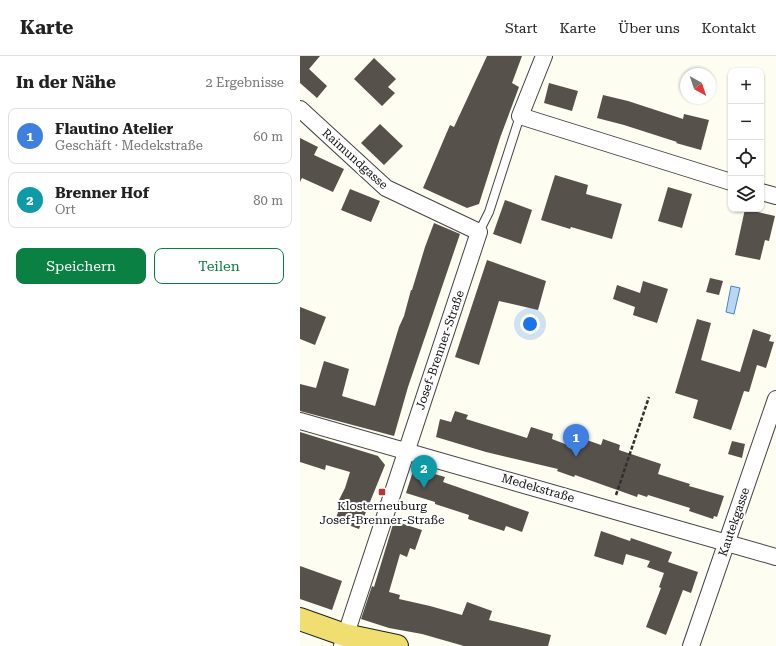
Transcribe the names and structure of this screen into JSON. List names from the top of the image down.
{
  "streets": {
    "street": [
      "Raimundgasse",
      "Josef-Brenner-Straße",
      "Medekstraße",
      "Kautekgasse"
    ]
  },
  "crossings": [
    ["Raimundgasse", "Josef-Brenner-Straße"],
    ["Josef-Brenner-Straße", "Medekstraße"],
    ["Medekstraße", "Kautekgasse"]
  ],
  "places": {
    "transit": ["Klosterneuburg Josef-Brenner-Straße"]
  },
  "north": "bottom right",
  "page": {
    "header": "Karte",
    "nav": [
      "Start",
      "Karte",
      "Über uns",
      "Kontakt"
    ],
    "heading": ["In der Nähe", "2 Ergebnisse"],
    "map_buttons": ["+", "−"],
    "list": [
      {
        "mark": "1",
        "name": "Flautino Atelier",
        "note": "Geschäft · Medekstraße",
        "value": "60 m"
      },
      {
        "mark": "2",
        "name": "Brenner Hof",
        "note": "Ort",
        "value": "80 m"
      }
    ],
    "buttons": ["Speichern", "Teilen"],
    "pins": ["1", "2"]
  }
}
